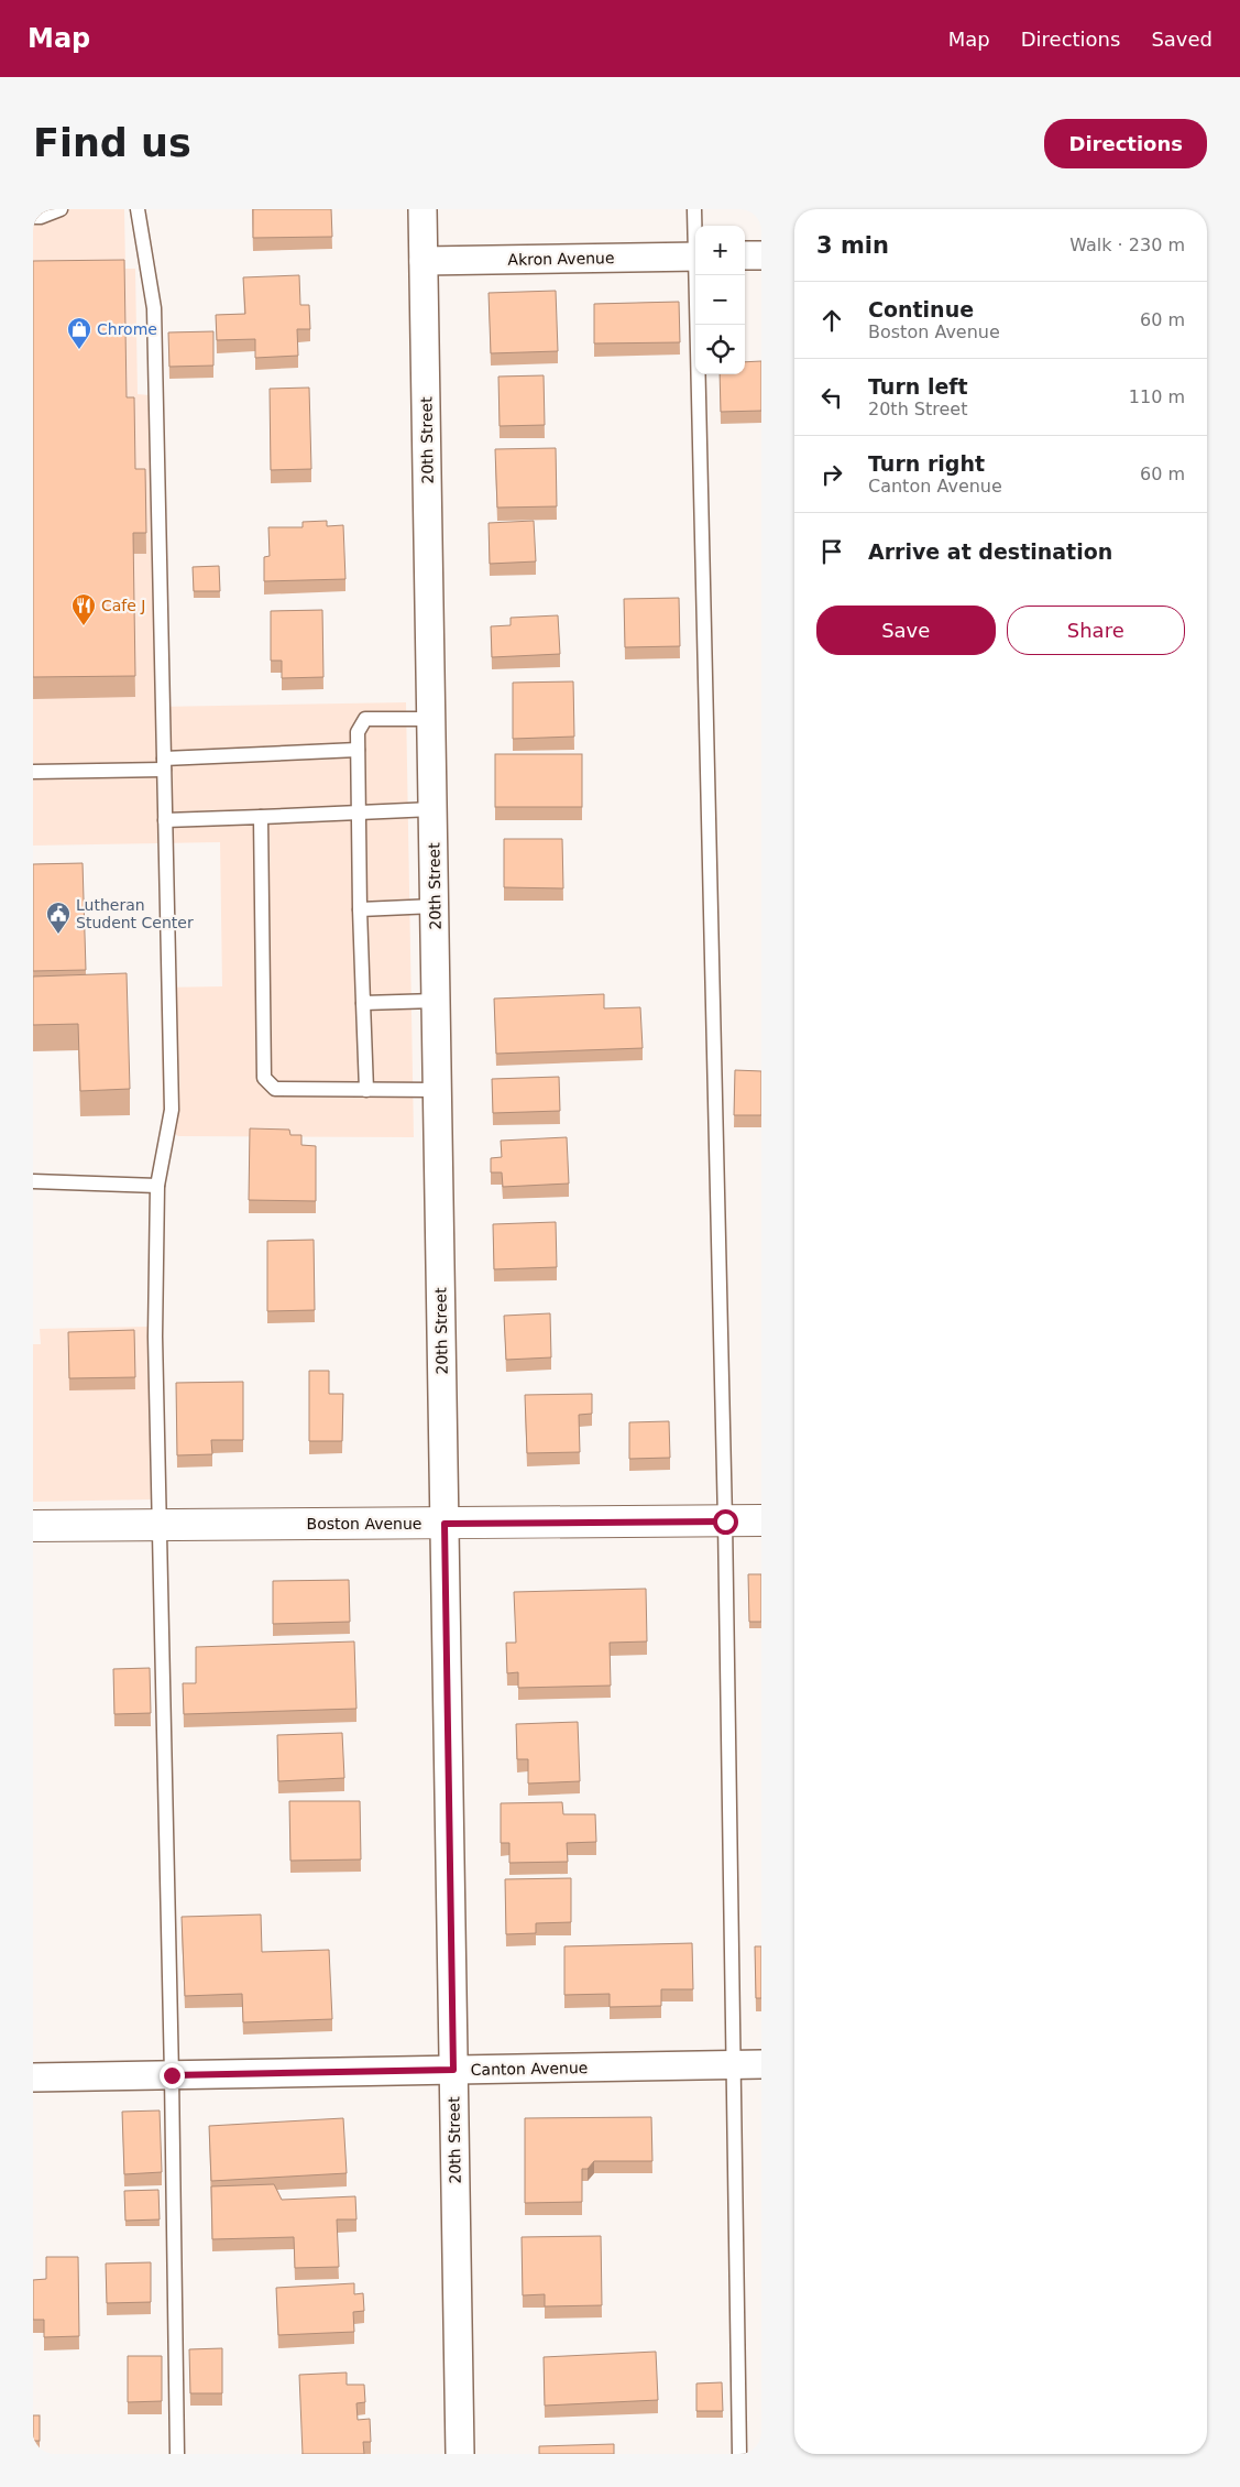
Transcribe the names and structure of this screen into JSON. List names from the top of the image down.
{
  "streets": {
    "street": [
      "Akron Avenue",
      "20th Street",
      "Boston Avenue",
      "Canton Avenue"
    ]
  },
  "crossings": [
    ["Akron Avenue", "20th Street"],
    ["20th Street", "Boston Avenue"],
    ["20th Street", "Canton Avenue"]
  ],
  "places": {
    "shop": ["Chrome"],
    "restaurant": ["Cafe J"],
    "public building": ["Lutheran Student Center"]
  },
  "page": {
    "header": "Map",
    "nav": ["Map", "Directions", "Saved"],
    "buttons": [
      "Directions",
      ["Save", "Share"]
    ],
    "title": "Find us",
    "heading": ["3 min", "Walk · 230 m"],
    "map_buttons": ["+", "−"],
    "list": [
      ["Continue", "Boston Avenue", "60 m"],
      ["Turn left", "20th Street", "110 m"],
      ["Turn right", "Canton Avenue", "60 m"],
      "Arrive at destination"
    ]
  }
}
